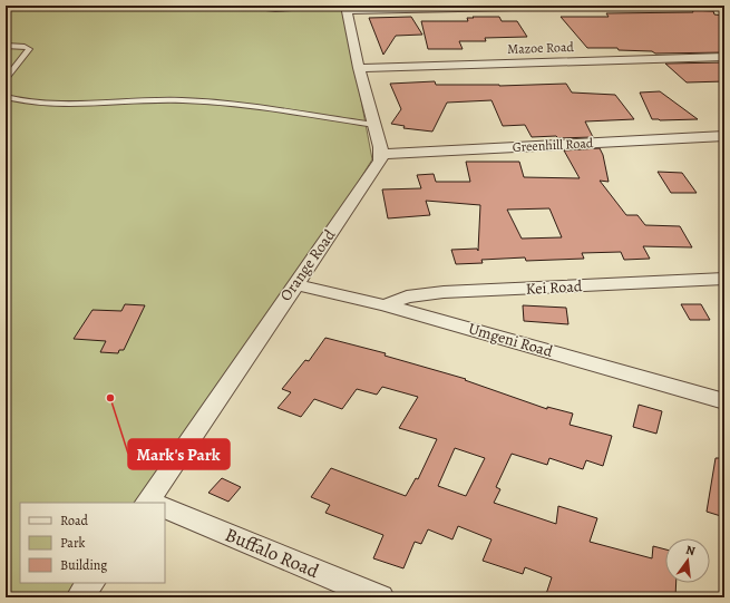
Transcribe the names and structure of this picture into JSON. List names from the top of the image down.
{
  "streets": {
    "street": [
      "Mazoe Road",
      "Greenhill Road",
      "Orange Road",
      "Kei Road",
      "Umgeni Road",
      "Buffalo Road"
    ]
  },
  "crossings": [
    ["Greenhill Road", "Orange Road"],
    ["Orange Road", "Umgeni Road"],
    ["Kei Road", "Umgeni Road"]
  ],
  "places": ["Mark's Park"],
  "legend": ["Road", "Park", "Building"],
  "north": "top"
}
